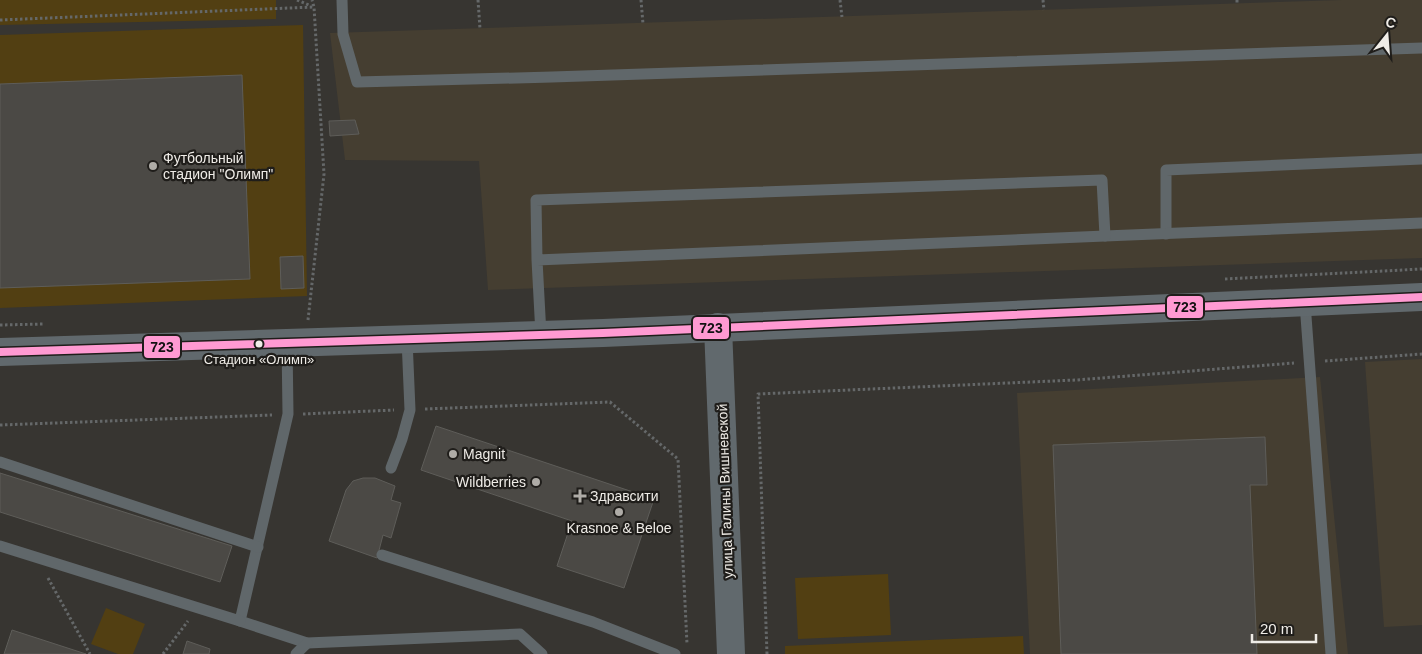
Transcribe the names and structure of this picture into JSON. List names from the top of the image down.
{
  "streets": {
    "street": ["улица Галины Вишневской"]
  },
  "places": {
    "other": [
      "Футбольный стадион \"Олимп\"",
      "Стадион «Олимп»",
      "Magnit",
      "Wildberries",
      "Krasnoe & Beloe"
    ],
    "health": ["Здравсити"]
  },
  "lines": ["transit line 723"],
  "scale_bar": "20 m",
  "north": "top"
}
